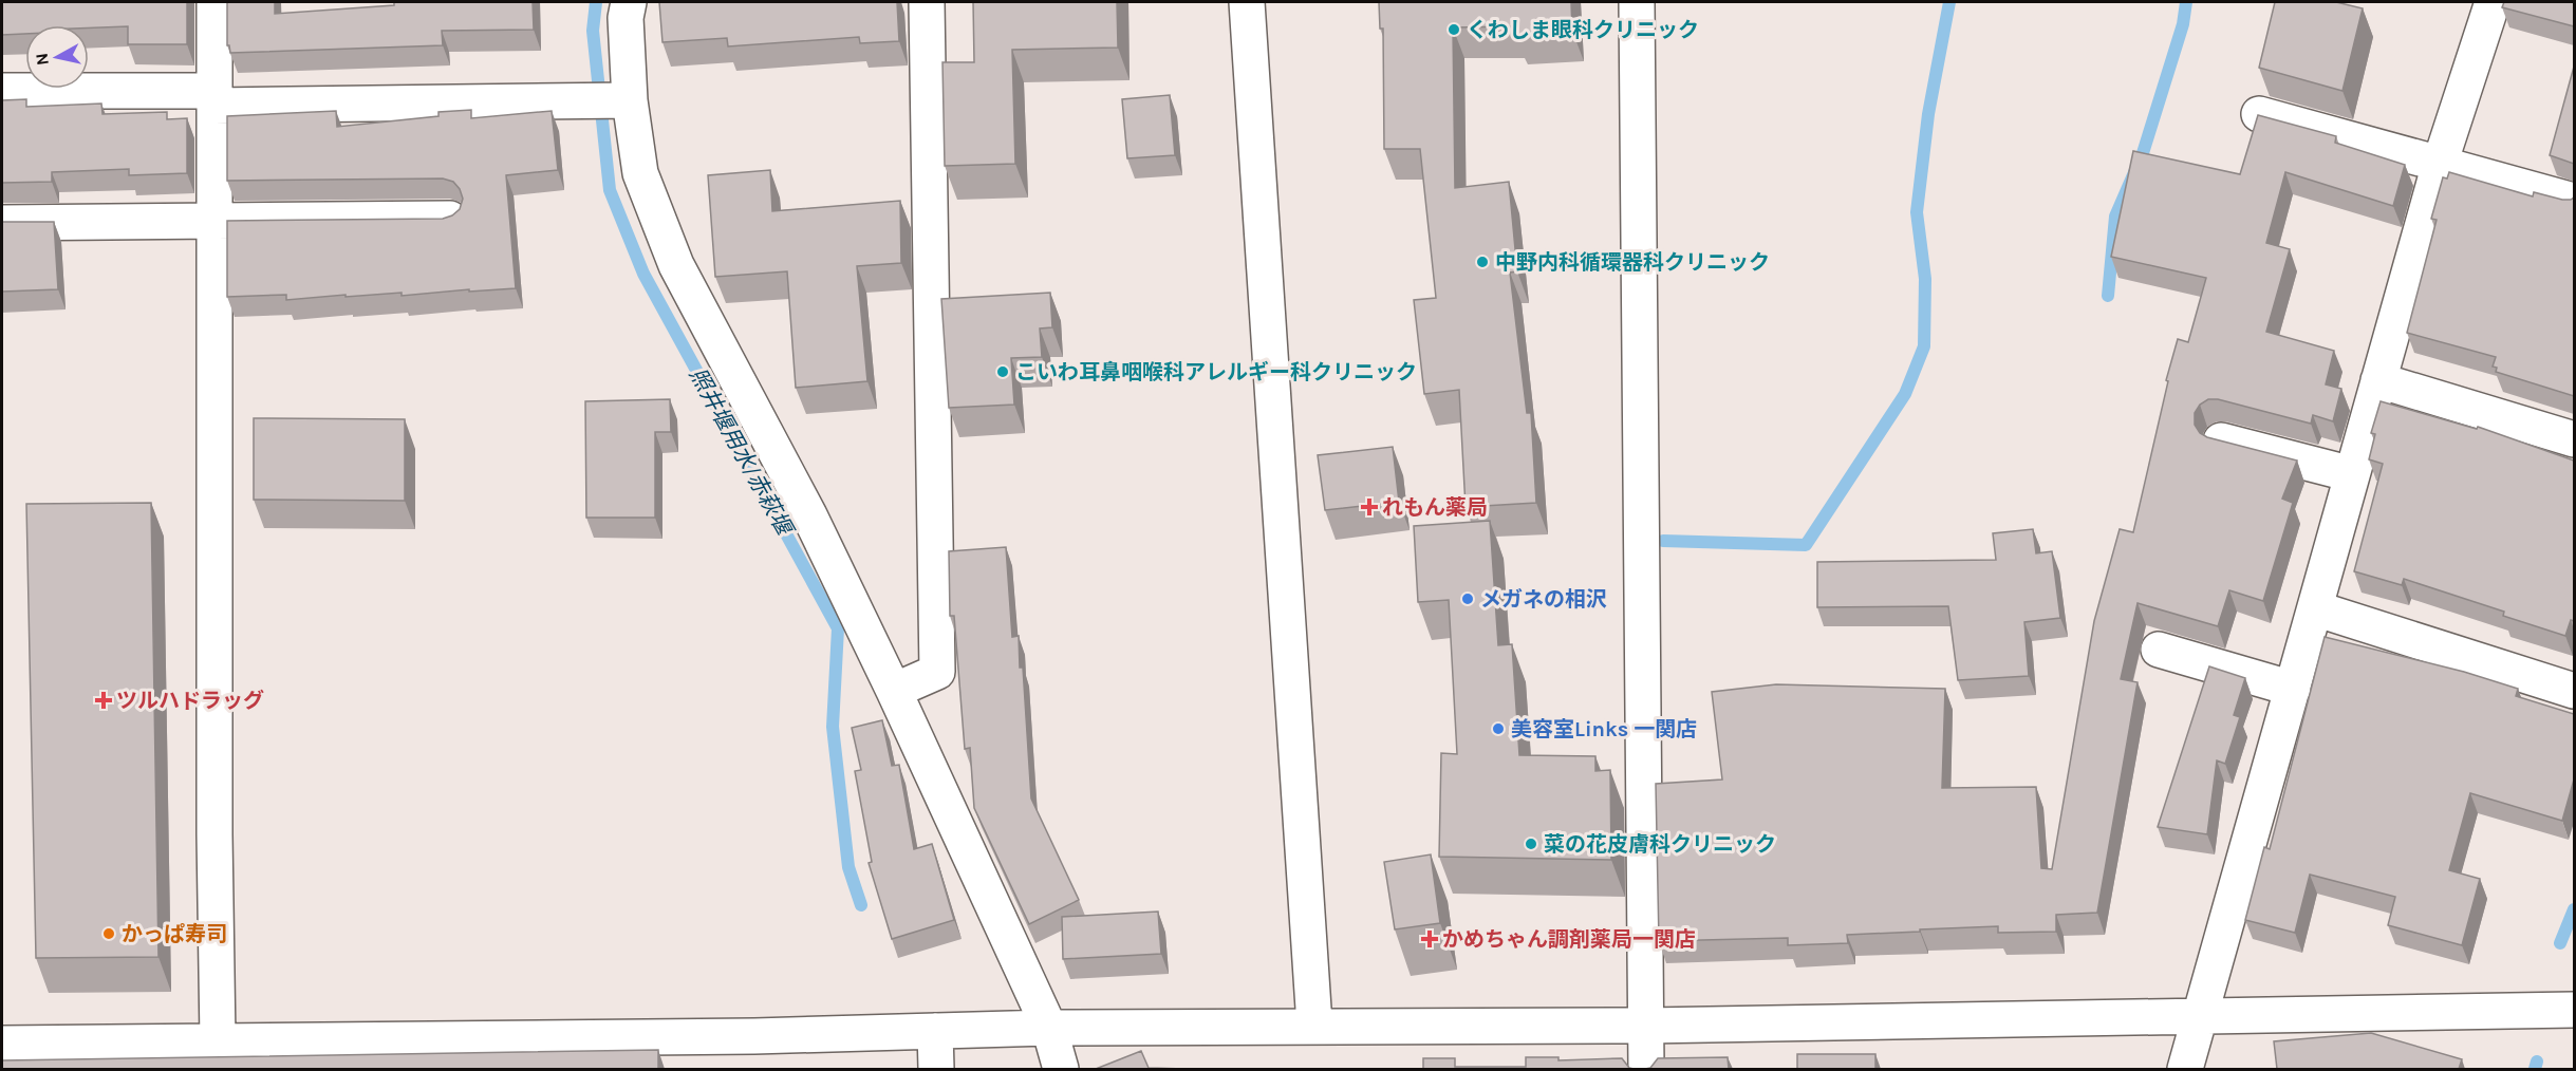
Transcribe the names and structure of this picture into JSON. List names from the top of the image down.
{
  "water": ["照井堰用水/赤萩堰"],
  "places": {
    "other": [
      "くわしま眼科クリニック",
      "中野内科循環器科クリニック",
      "こいわ耳鼻咽喉科アレルギー科クリニック",
      "メガネの相沢",
      "美容室Links 一関店",
      "菜の花皮膚科クリニック",
      "かっぱ寿司"
    ],
    "health": ["れもん薬局", "ツルハドラッグ", "かめちゃん調剤薬局一関店"]
  },
  "north": "left"
}
